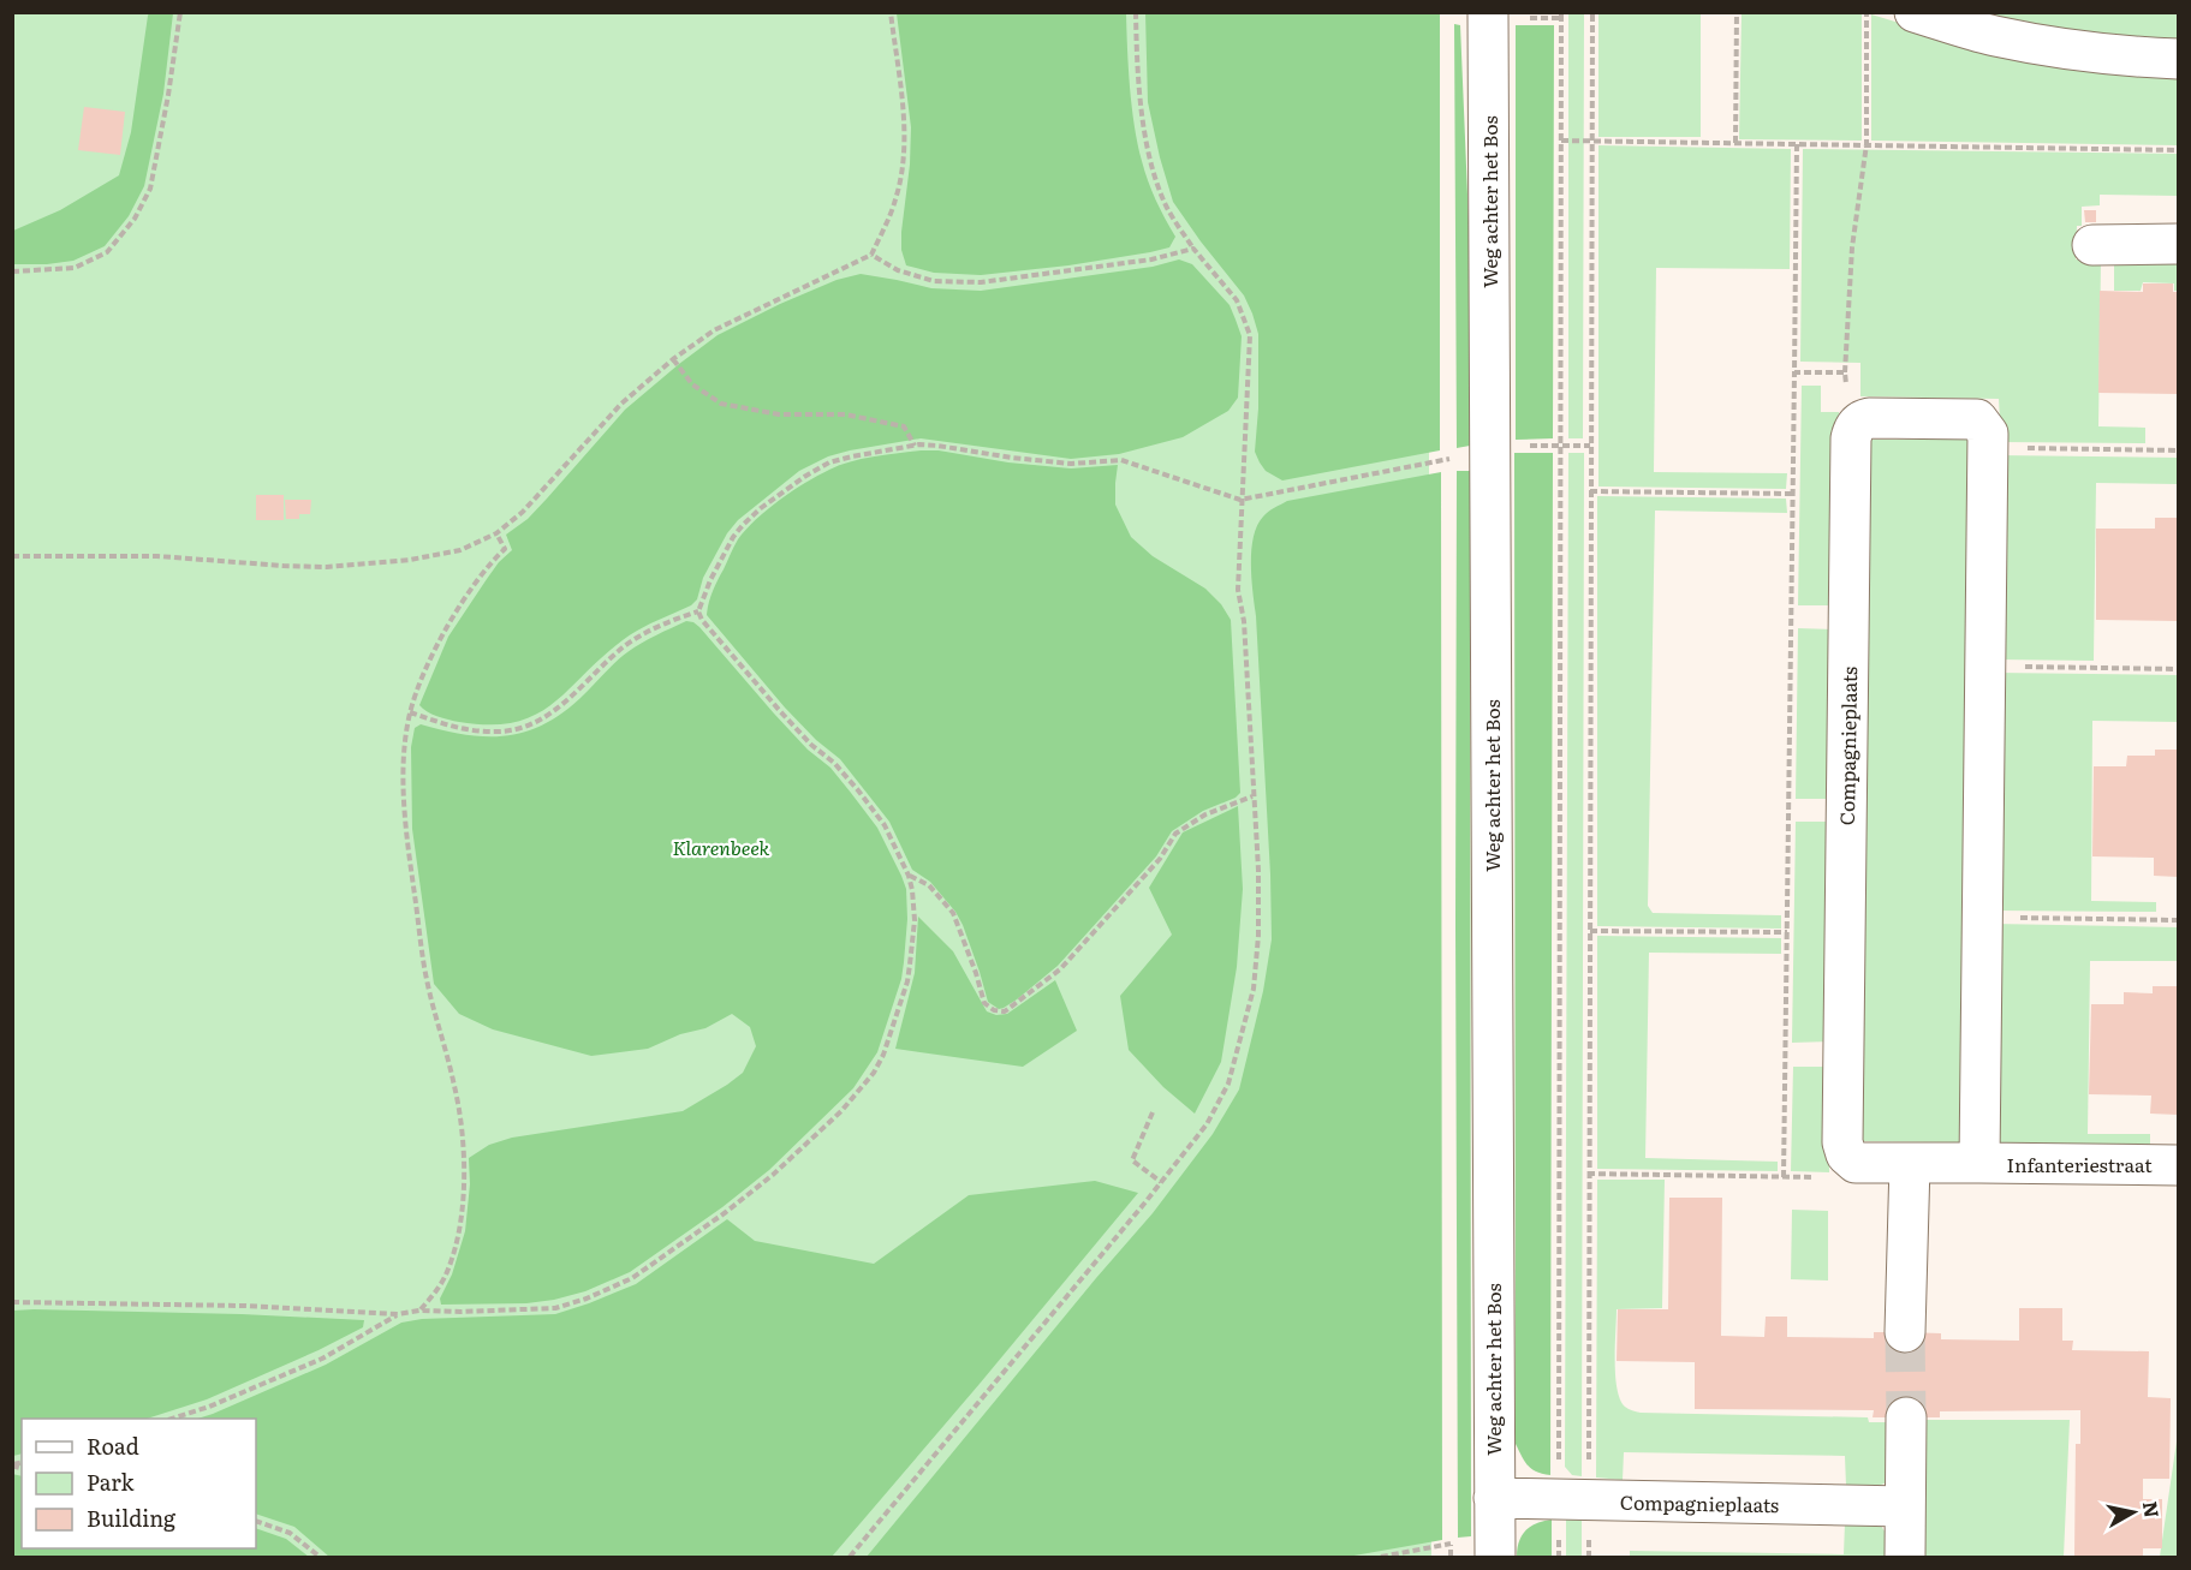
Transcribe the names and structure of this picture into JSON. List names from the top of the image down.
{
  "streets": {
    "street": ["Weg achter het Bos", "Compagnieplaats", "Infanteriestraat"]
  },
  "crossings": [
    ["Weg achter het Bos", "Compagnieplaats"]
  ],
  "parks": ["Klarenbeek"],
  "legend": ["Road", "Park", "Building"],
  "north": "right"
}
